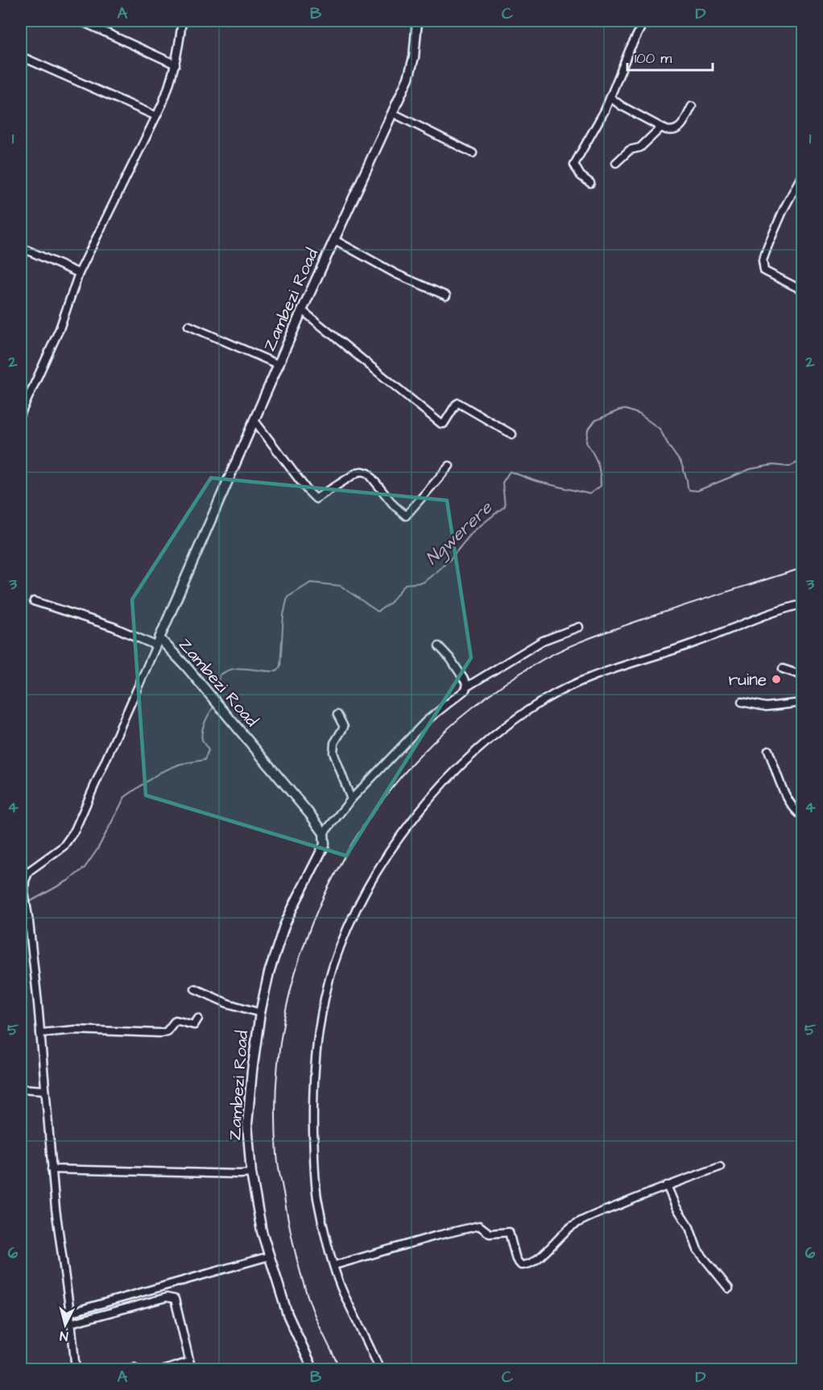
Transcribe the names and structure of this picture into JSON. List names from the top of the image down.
{
  "streets": {
    "main road": ["Zambezi Road"]
  },
  "water": ["Ngwerere"],
  "places": ["ruine"],
  "scale_bar": "100 m",
  "north": "bottom",
  "grid": {
    "columns": [
      "A",
      "B",
      "C",
      "D"
    ],
    "rows": [
      "1",
      "2",
      "3",
      "4",
      "5",
      "6"
    ]
  }
}
